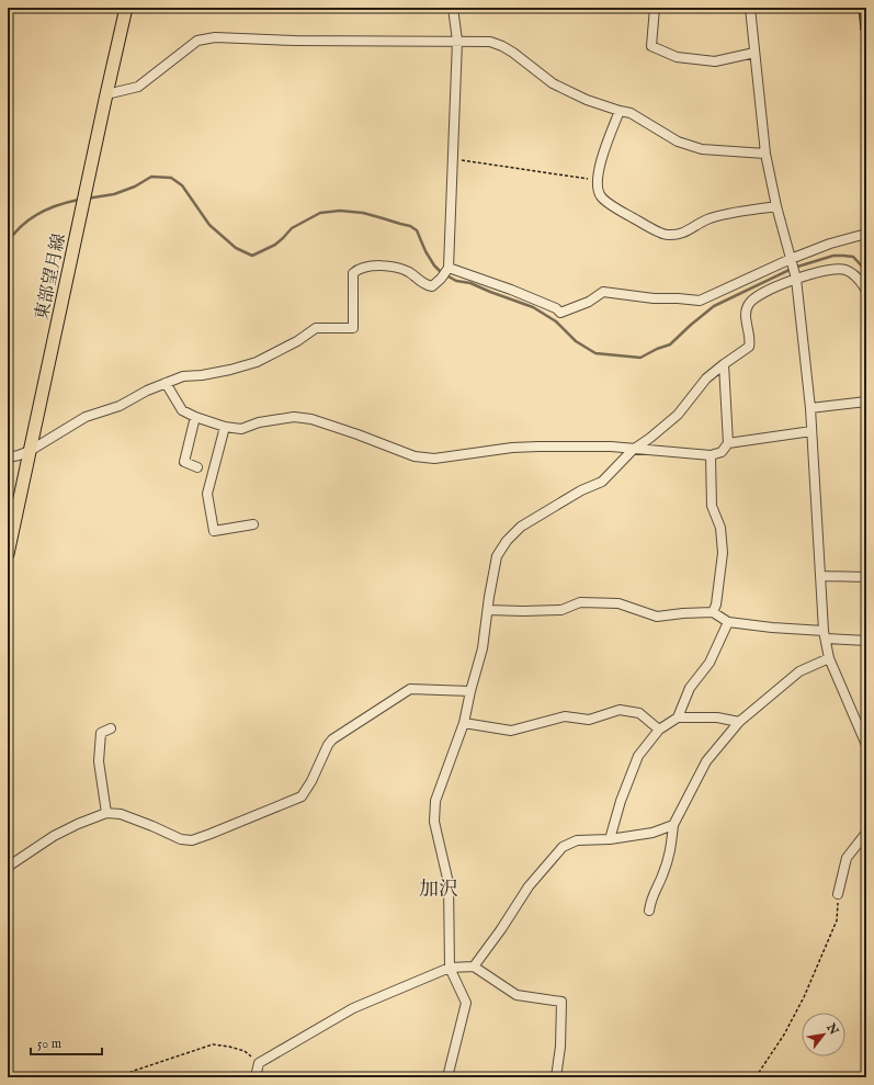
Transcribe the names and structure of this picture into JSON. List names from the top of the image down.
{
  "streets": {
    "main road": ["東部望月線"]
  },
  "districts": ["加沢"],
  "scale_bar": "50 m",
  "north": "top right"
}
